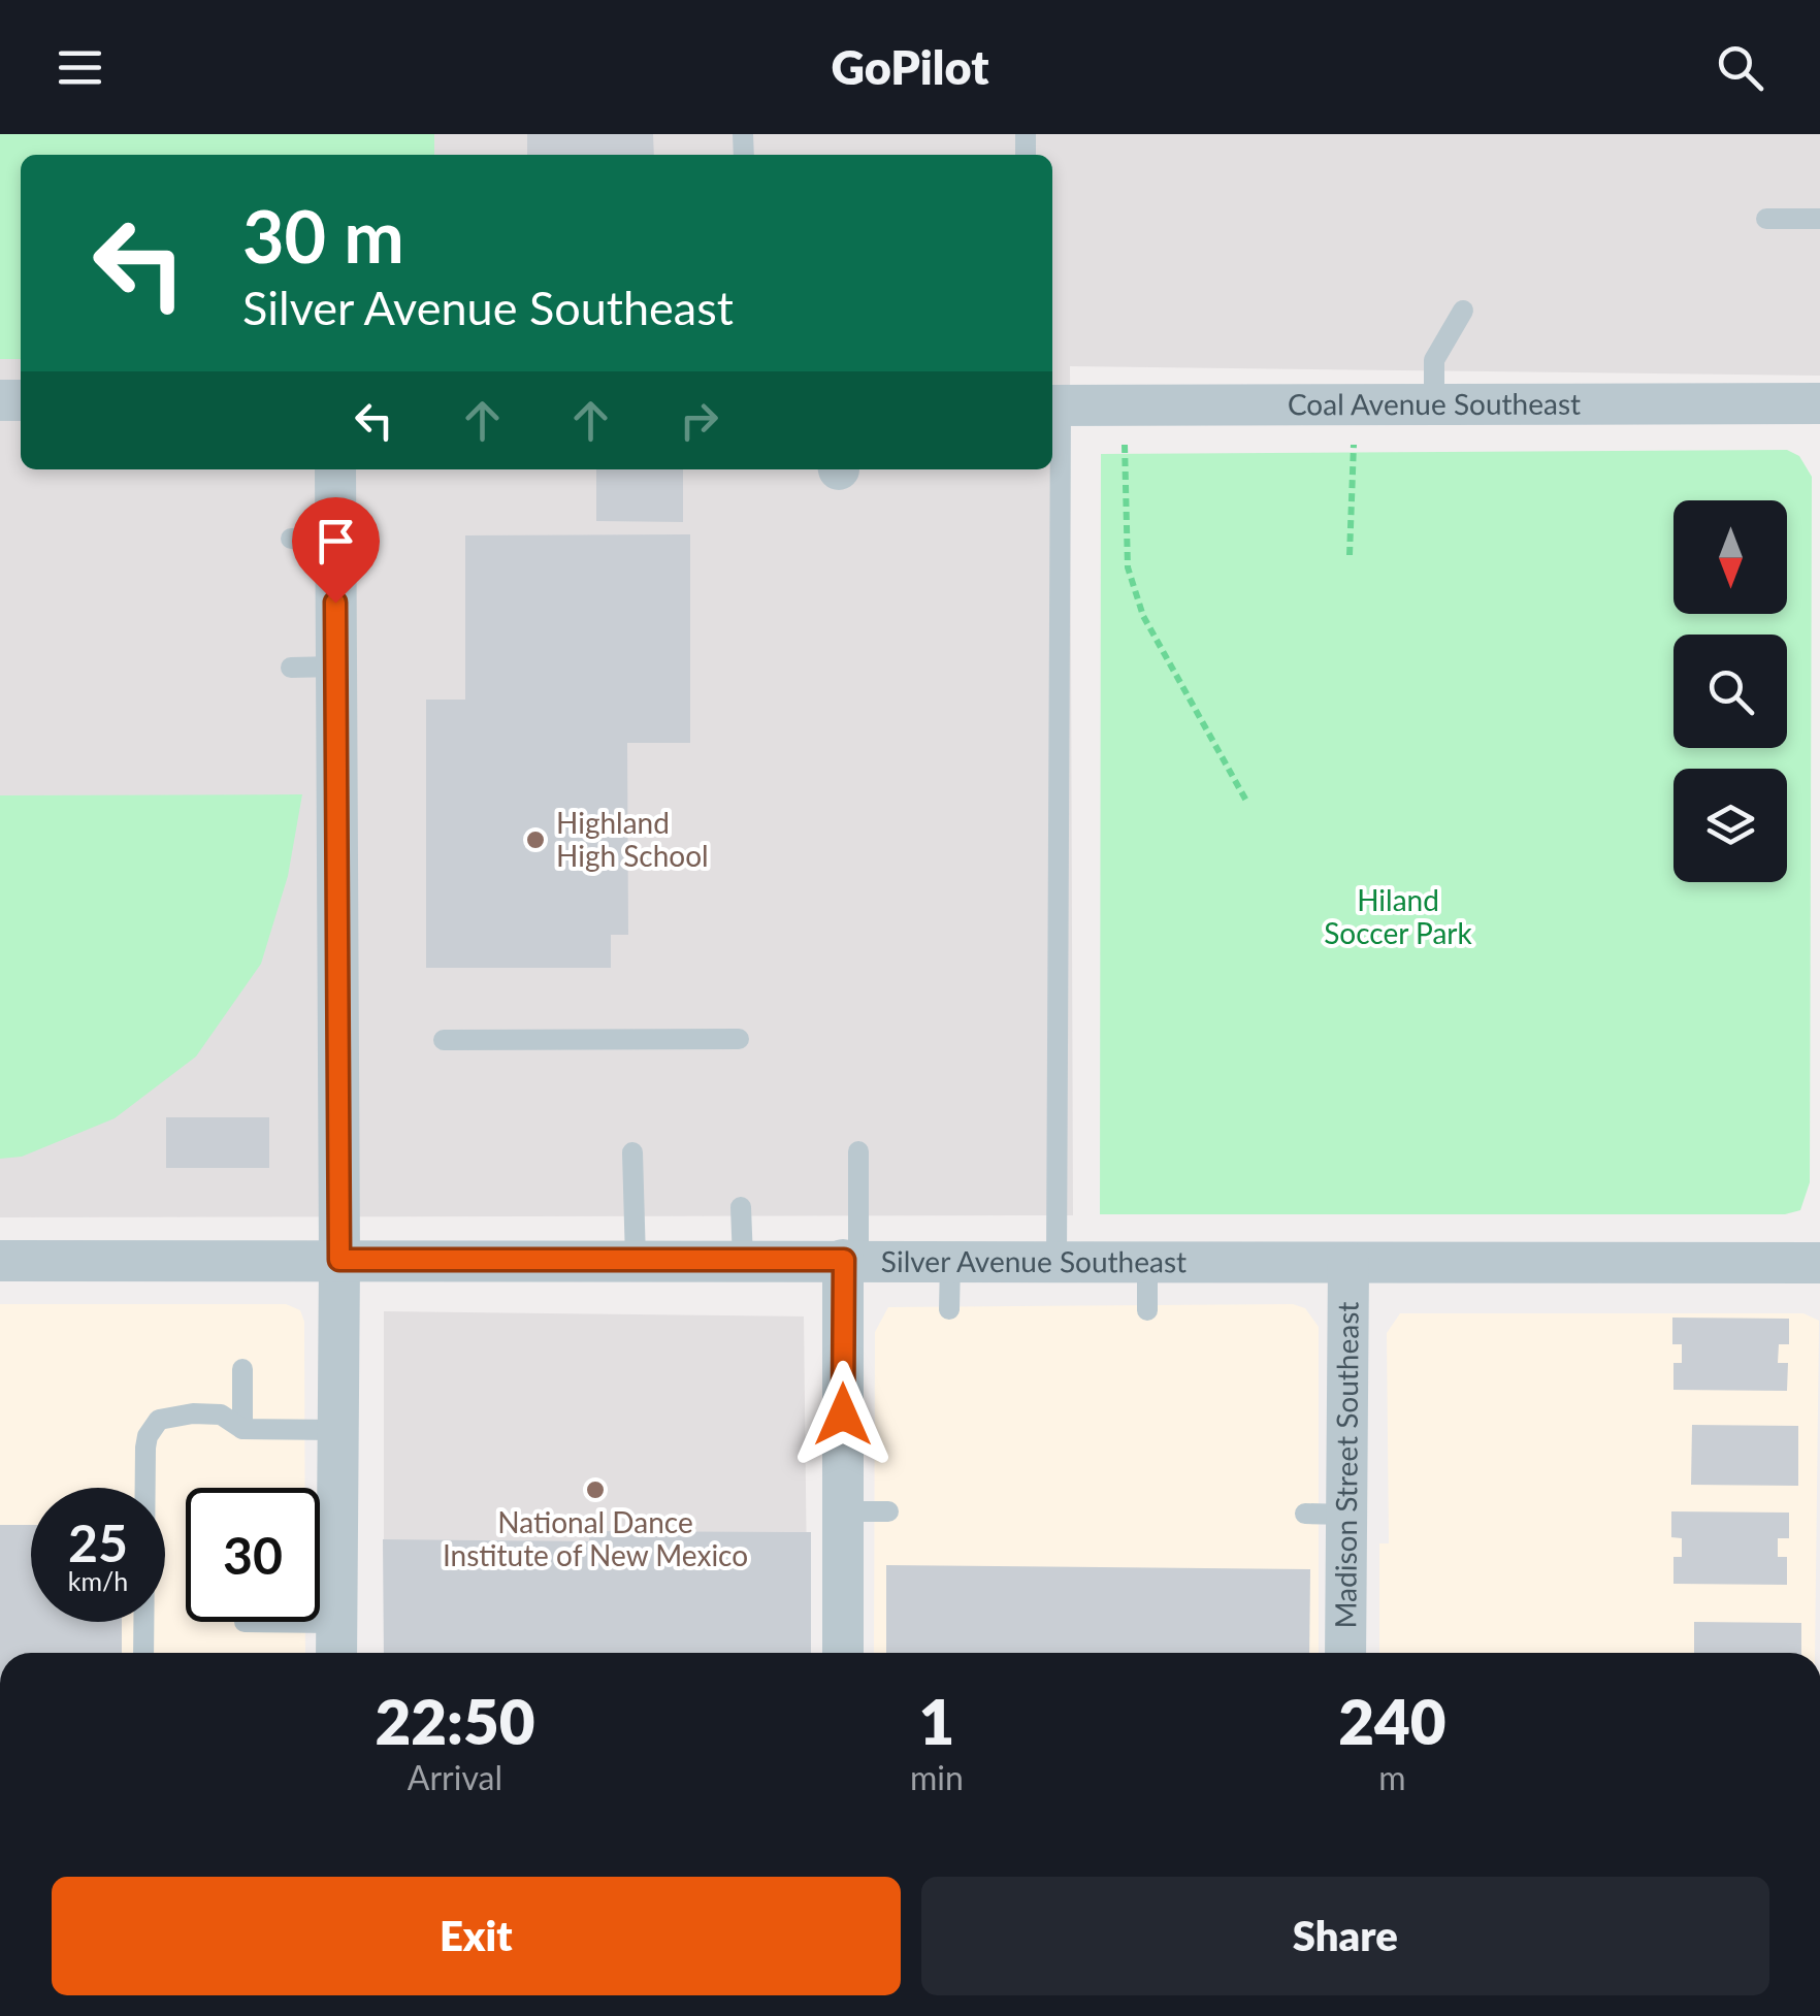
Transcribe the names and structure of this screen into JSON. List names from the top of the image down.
{
  "streets": {
    "street": ["Coal Avenue Southeast", "Silver Avenue Southeast", "Madison Street Southeast"]
  },
  "crossings": [
    ["Silver Avenue Southeast", "Madison Street Southeast"]
  ],
  "parks": ["Hiland Soccer Park"],
  "places": ["Highland High School", "National Dance Institute of New Mexico"],
  "north": "bottom",
  "page": {
    "header": "GoPilot",
    "turn": ["30 m", "Silver Avenue Southeast"],
    "speed": "25 km/h",
    "limit": "30",
    "eta": [
      "22:50",
      "Arrival",
      "1",
      "min",
      "240",
      "m"
    ],
    "buttons": ["Exit", "Share"]
  }
}
